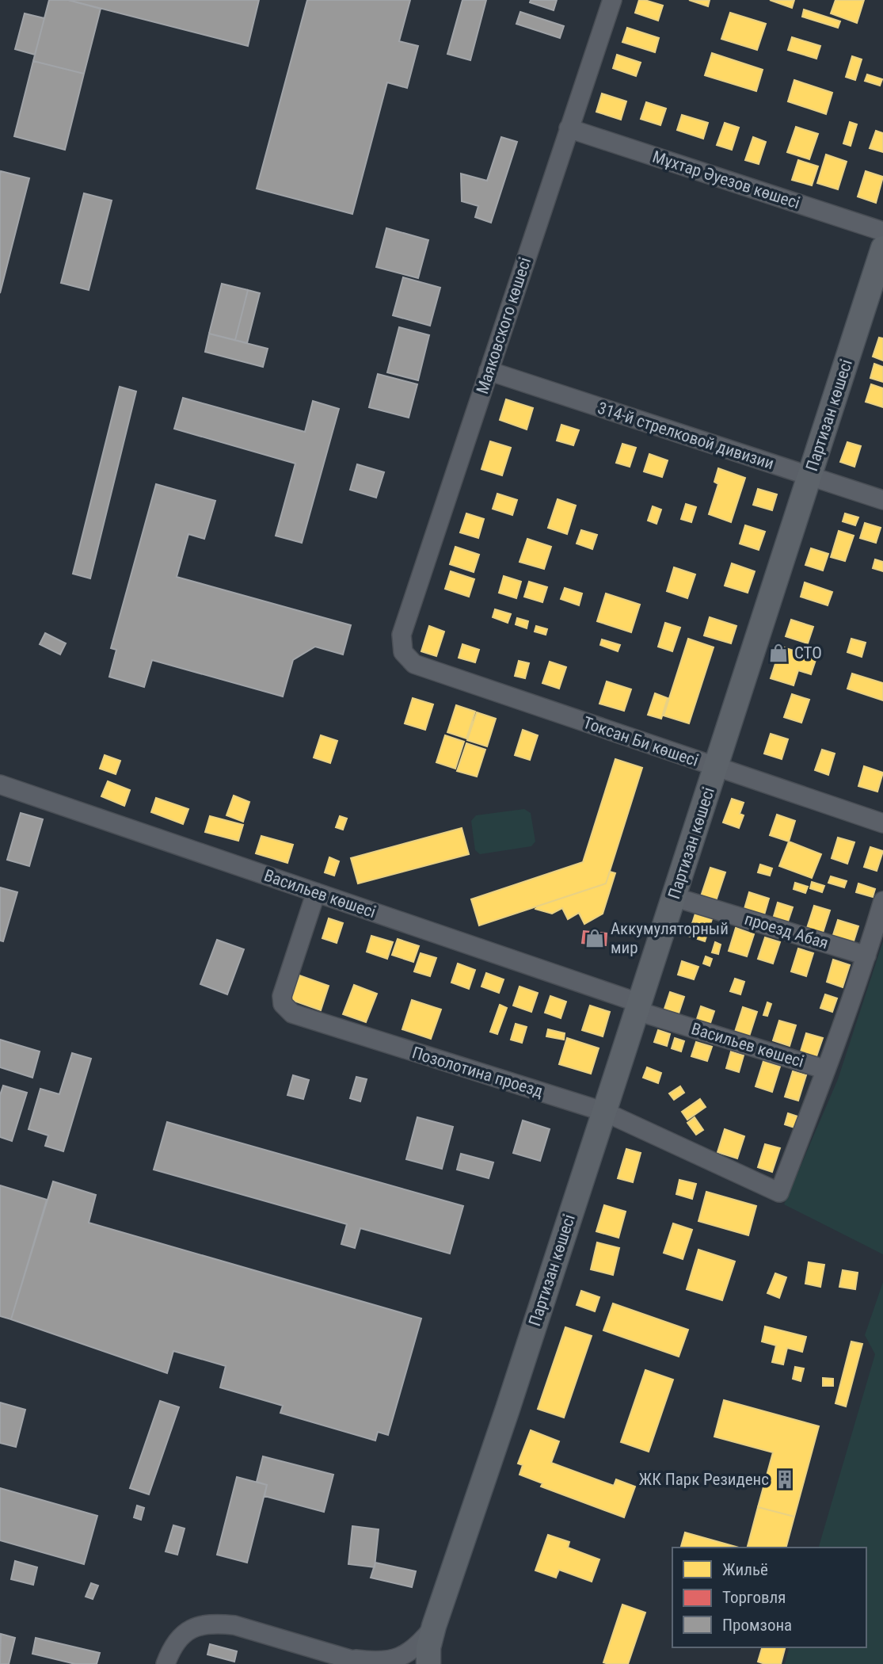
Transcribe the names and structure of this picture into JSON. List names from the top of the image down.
{
  "streets": {
    "main road": ["Партизан көшесі"],
    "street": [
      "Мұхтар Әуезов көшесі",
      "Маяковского көшесі",
      "314-й стрелковой дивизии",
      "Токсан Би көшесі",
      "Васильев көшесі",
      "проезд Абая",
      "Позолотина проезд"
    ]
  },
  "crossings": [
    ["Мұхтар Әуезов көшесі", "Маяковского көшесі"],
    ["Маяковского көшесі", "314-й стрелковой дивизии"],
    ["Маяковского көшесі", "Токсан Би көшесі"],
    ["Партизан көшесі", "314-й стрелковой дивизии"],
    ["Партизан көшесі", "Токсан Би көшесі"],
    ["Партизан көшесі", "Васильев көшесі"],
    ["Партизан көшесі", "проезд Абая"],
    ["Партизан көшесі", "Позолотина проезд"],
    ["Васильев көшесі", "Позолотина проезд"]
  ],
  "places": {
    "shop": ["СТО", "Аккумуляторный мир"],
    "building": ["ЖК Парк Резиденс"]
  },
  "legend": ["Жильё", "Торговля", "Промзона"]
}
